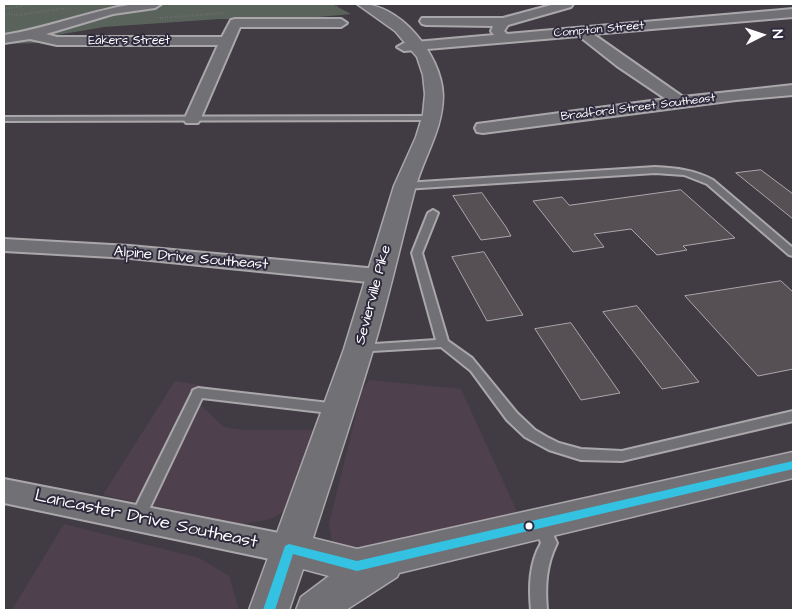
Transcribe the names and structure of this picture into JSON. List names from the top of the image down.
{
  "streets": {
    "street": [
      "Compton Street",
      "Eakers Street",
      "Bradford Street Southeast",
      "Alpine Drive Southeast",
      "Sevierville Pike",
      "Lancaster Drive Southeast"
    ]
  },
  "crossings": [
    ["Compton Street", "Sevierville Pike"],
    ["Alpine Drive Southeast", "Sevierville Pike"],
    ["Sevierville Pike", "Lancaster Drive Southeast"]
  ],
  "north": "right"
}
